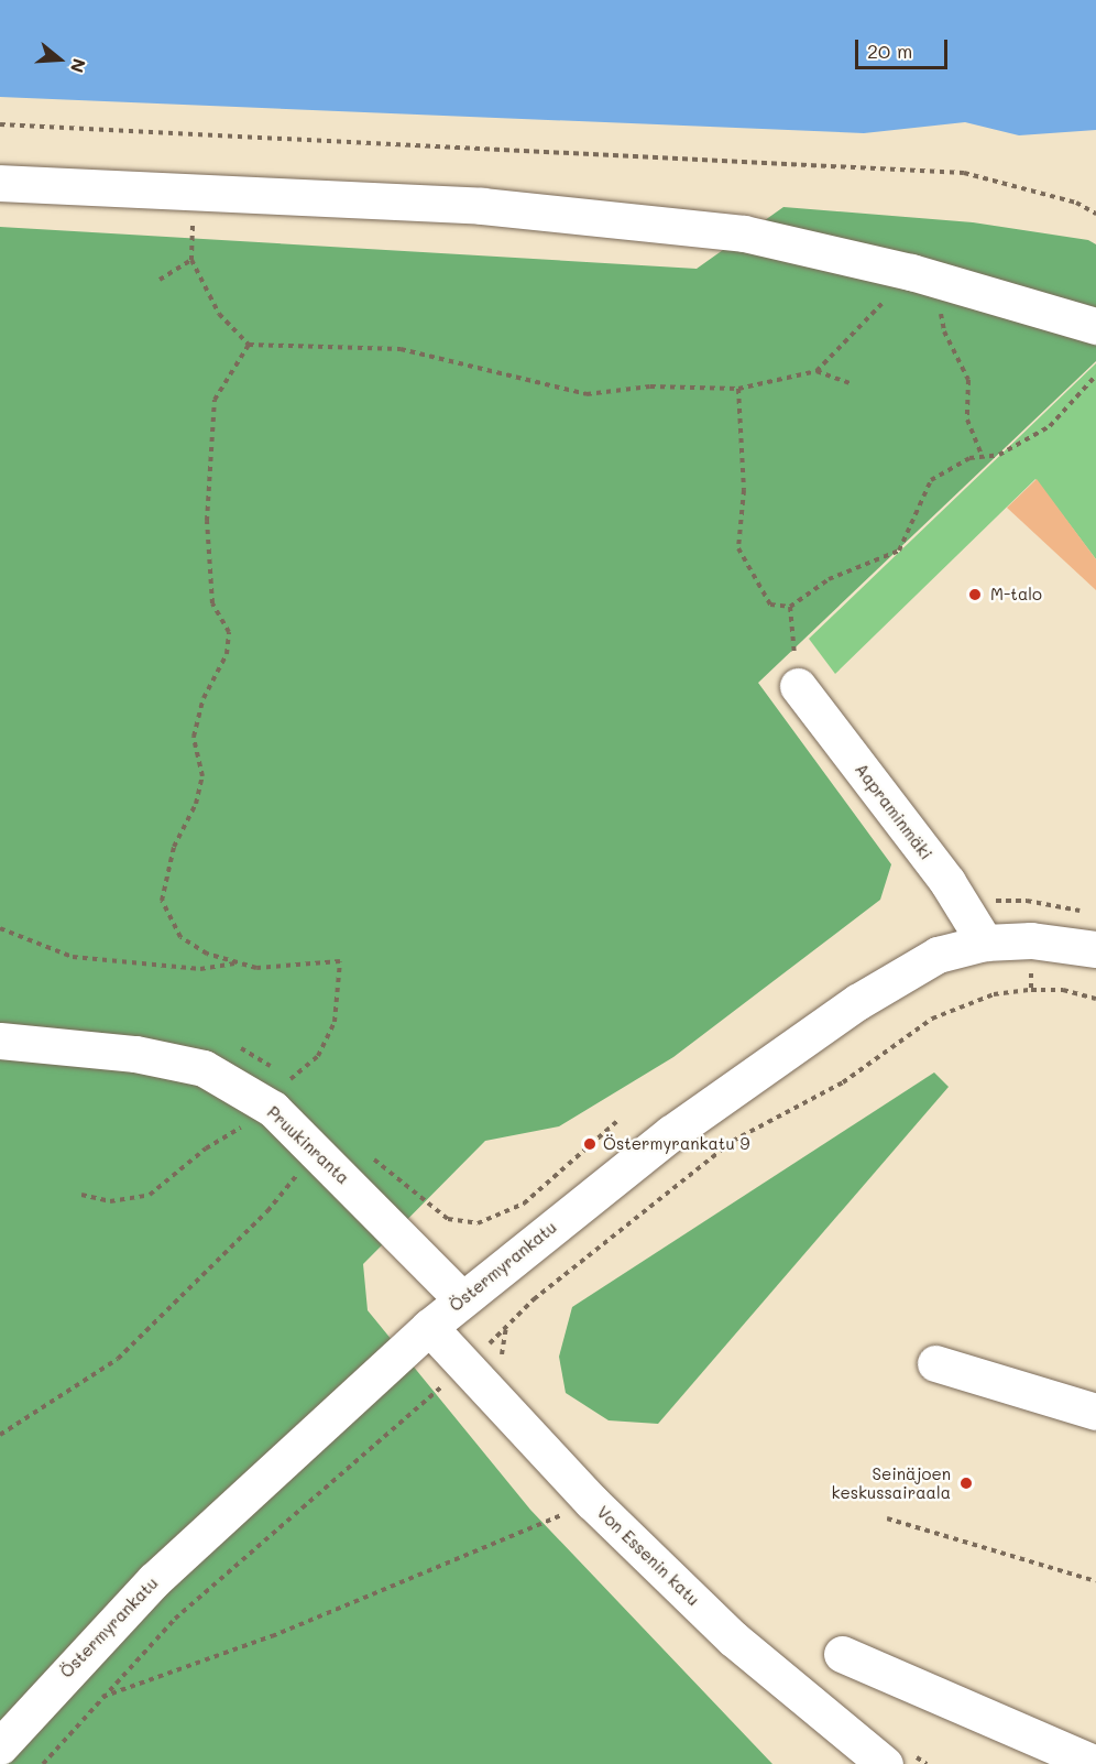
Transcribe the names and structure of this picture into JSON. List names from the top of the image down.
{
  "streets": {
    "street": [
      "Aapraminmäki",
      "Pruukinranta",
      "Östermyrankatu",
      "Von Essenin katu"
    ]
  },
  "crossings": [
    ["Aapraminmäki", "Östermyrankatu"],
    ["Pruukinranta", "Östermyrankatu"],
    ["Östermyrankatu", "Von Essenin katu"]
  ],
  "places": ["M-talo", "Östermyrankatu 9", "Seinäjoen keskussairaala"],
  "scale_bar": "20 m",
  "north": "right"
}
